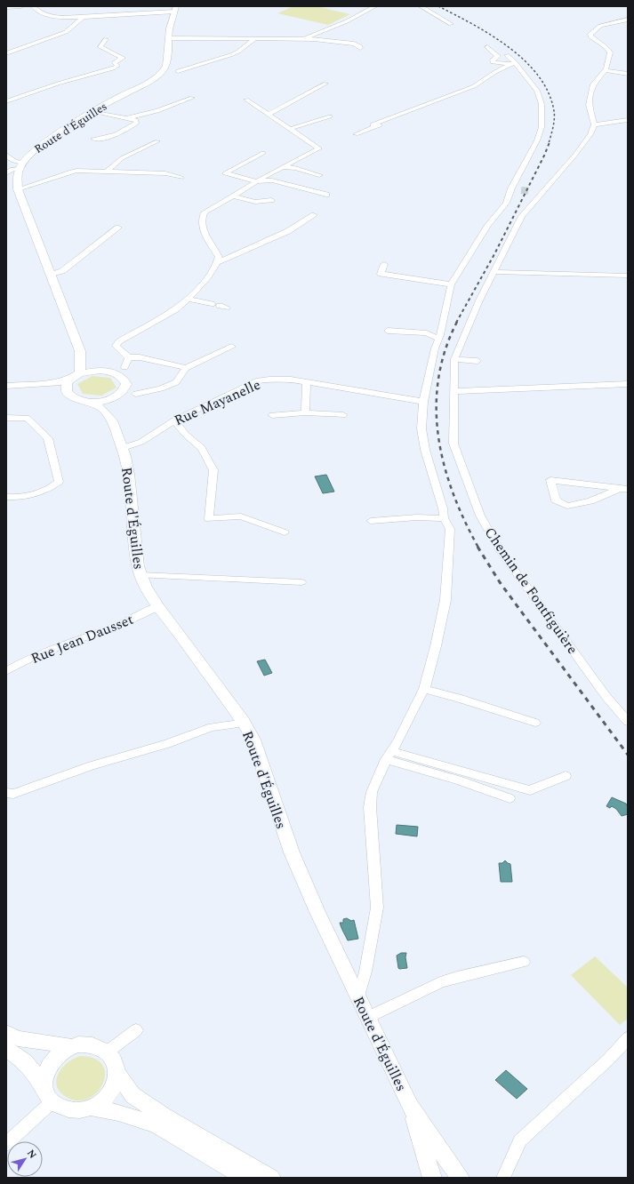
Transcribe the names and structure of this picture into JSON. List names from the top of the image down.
{
  "streets": {
    "street": [
      "Route d'Éguilles",
      "Rue Mayanelle",
      "Chemin de Fontfiguière",
      "Rue Jean Dausset"
    ]
  },
  "crossings": [
    ["Route d'Éguilles", "Rue Mayanelle"],
    ["Route d'Éguilles", "Rue Jean Dausset"]
  ],
  "north": "top right"
}
